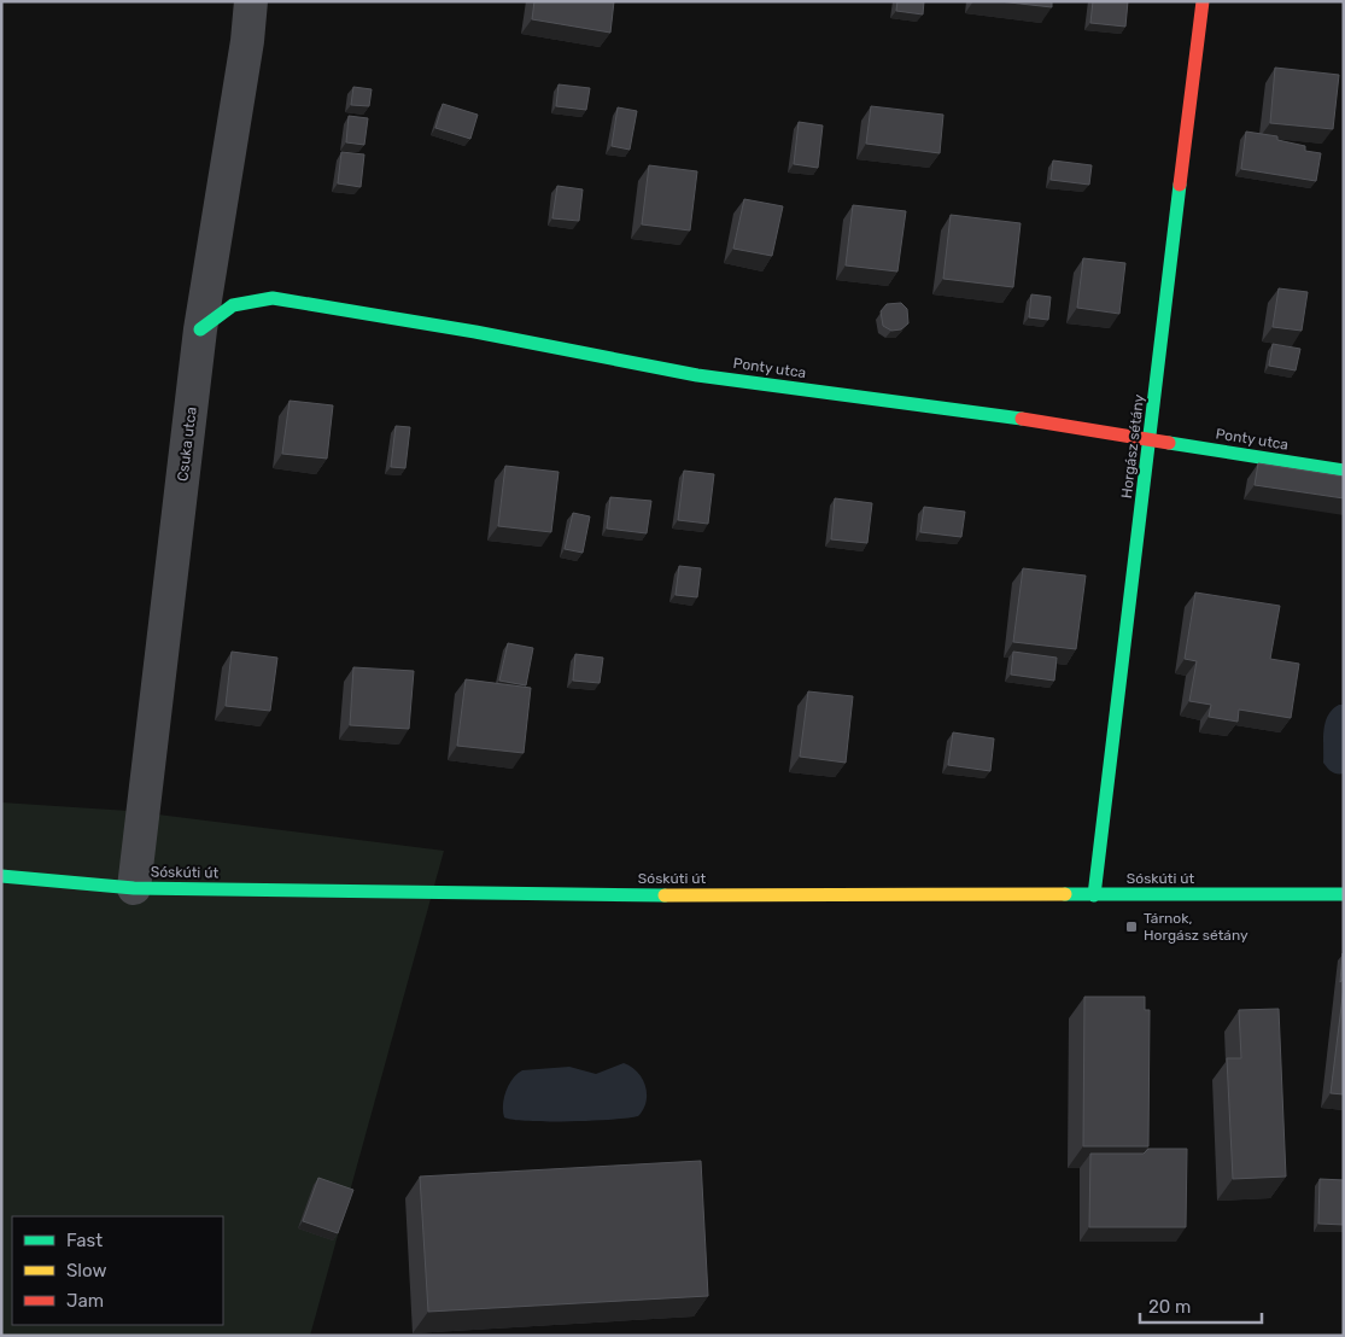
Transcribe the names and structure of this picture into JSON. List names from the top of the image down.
{
  "streets": {
    "street": [
      "Ponty utca",
      "Csuka utca",
      "Horgász sétány",
      "Sóskúti út"
    ]
  },
  "crossings": [
    ["Ponty utca", "Csuka utca"],
    ["Ponty utca", "Horgász sétány"],
    ["Csuka utca", "Sóskúti út"],
    ["Horgász sétány", "Sóskúti út"]
  ],
  "places": {
    "transit": ["Tárnok, Horgász sétány"]
  },
  "legend": ["Fast", "Slow", "Jam"],
  "scale_bar": "20 m"
}
